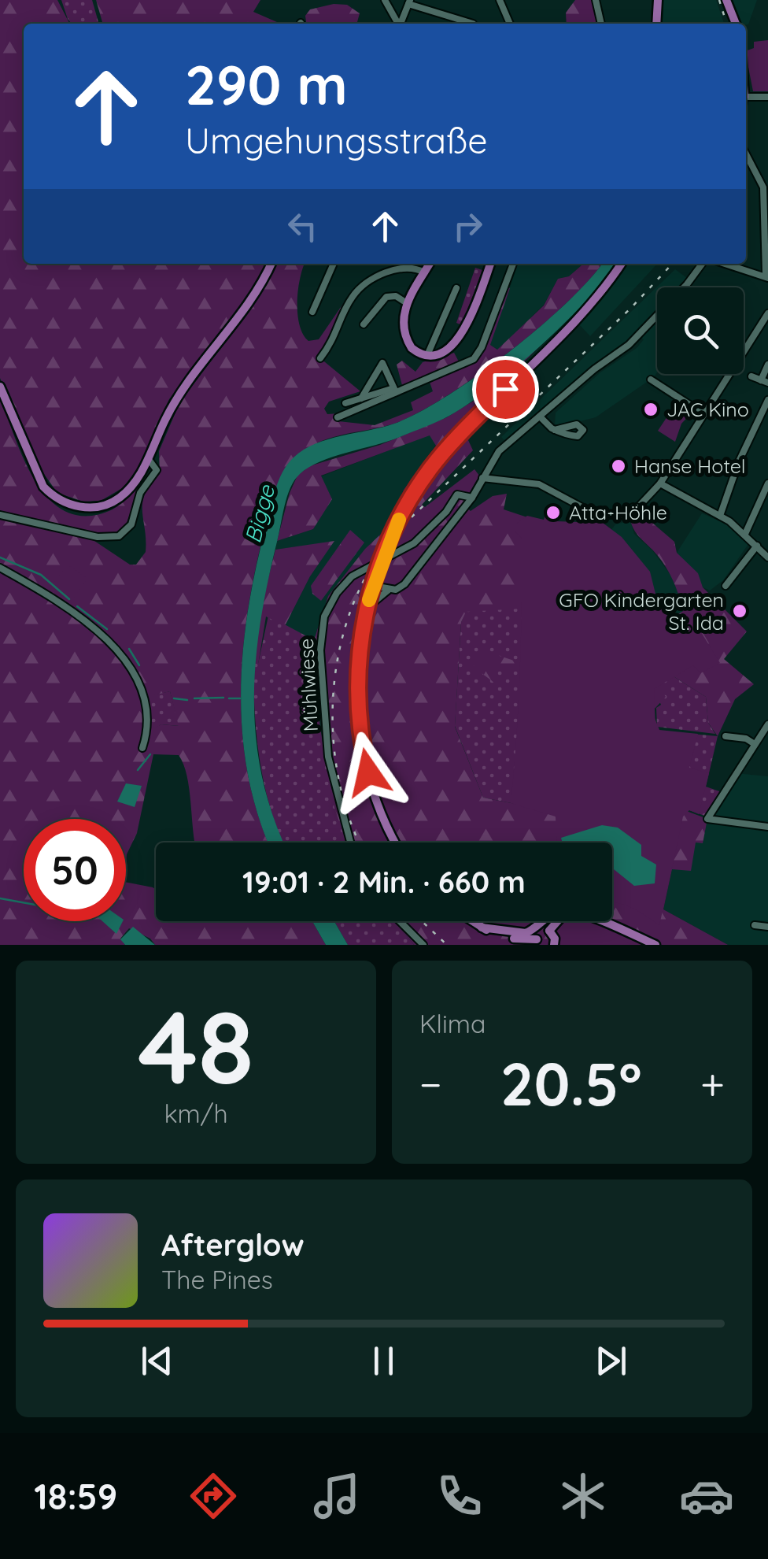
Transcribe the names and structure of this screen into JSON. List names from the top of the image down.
{
  "streets": {
    "street": ["Mühlwiese"]
  },
  "water": ["Bigge"],
  "places": [
    "JAC Kino",
    "Hanse Hotel",
    "Atta-Höhle",
    "GFO Kindergarten St. Ida"
  ],
  "page": {
    "turn": ["290 m", "Umgehungsstraße"],
    "limit": "50",
    "trip": "19:01 · 2 Min. · 660 m",
    "tile": [
      ["48", "km/h"],
      "Klima"
    ],
    "heat": ["−", "20.5°", "+"],
    "song": ["Afterglow", "The Pines"],
    "tabs": "18:59"
  }
}
